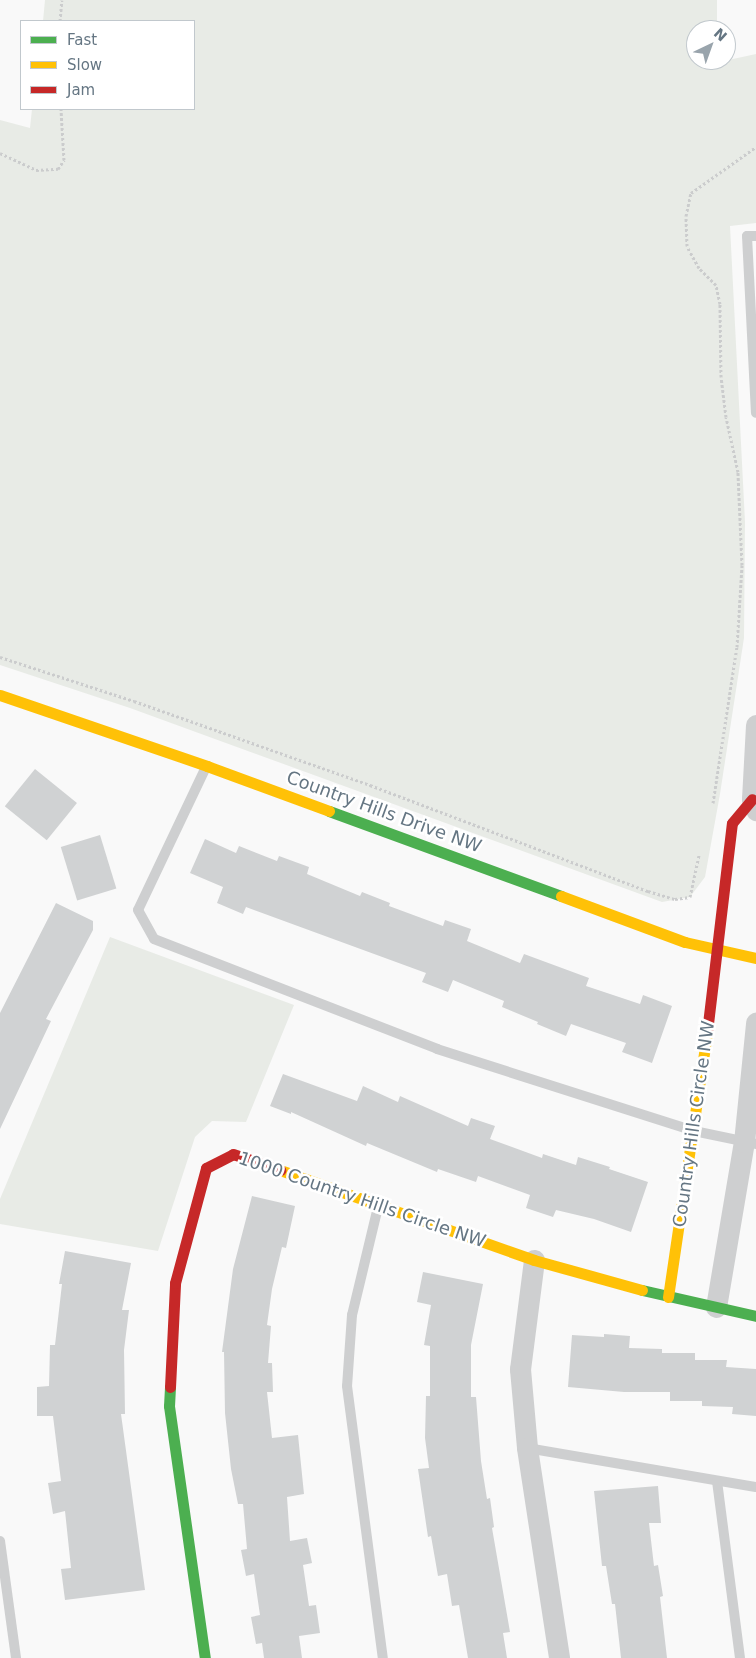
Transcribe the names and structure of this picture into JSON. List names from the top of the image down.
{
  "streets": {
    "street": ["Country Hills Drive NW", "Country Hills Circle NW", "1000 Country Hills Circle NW"]
  },
  "crossings": [
    ["Country Hills Drive NW", "Country Hills Circle NW"],
    ["Country Hills Circle NW", "1000 Country Hills Circle NW"]
  ],
  "legend": ["Fast", "Slow", "Jam"],
  "north": "top right"
}
